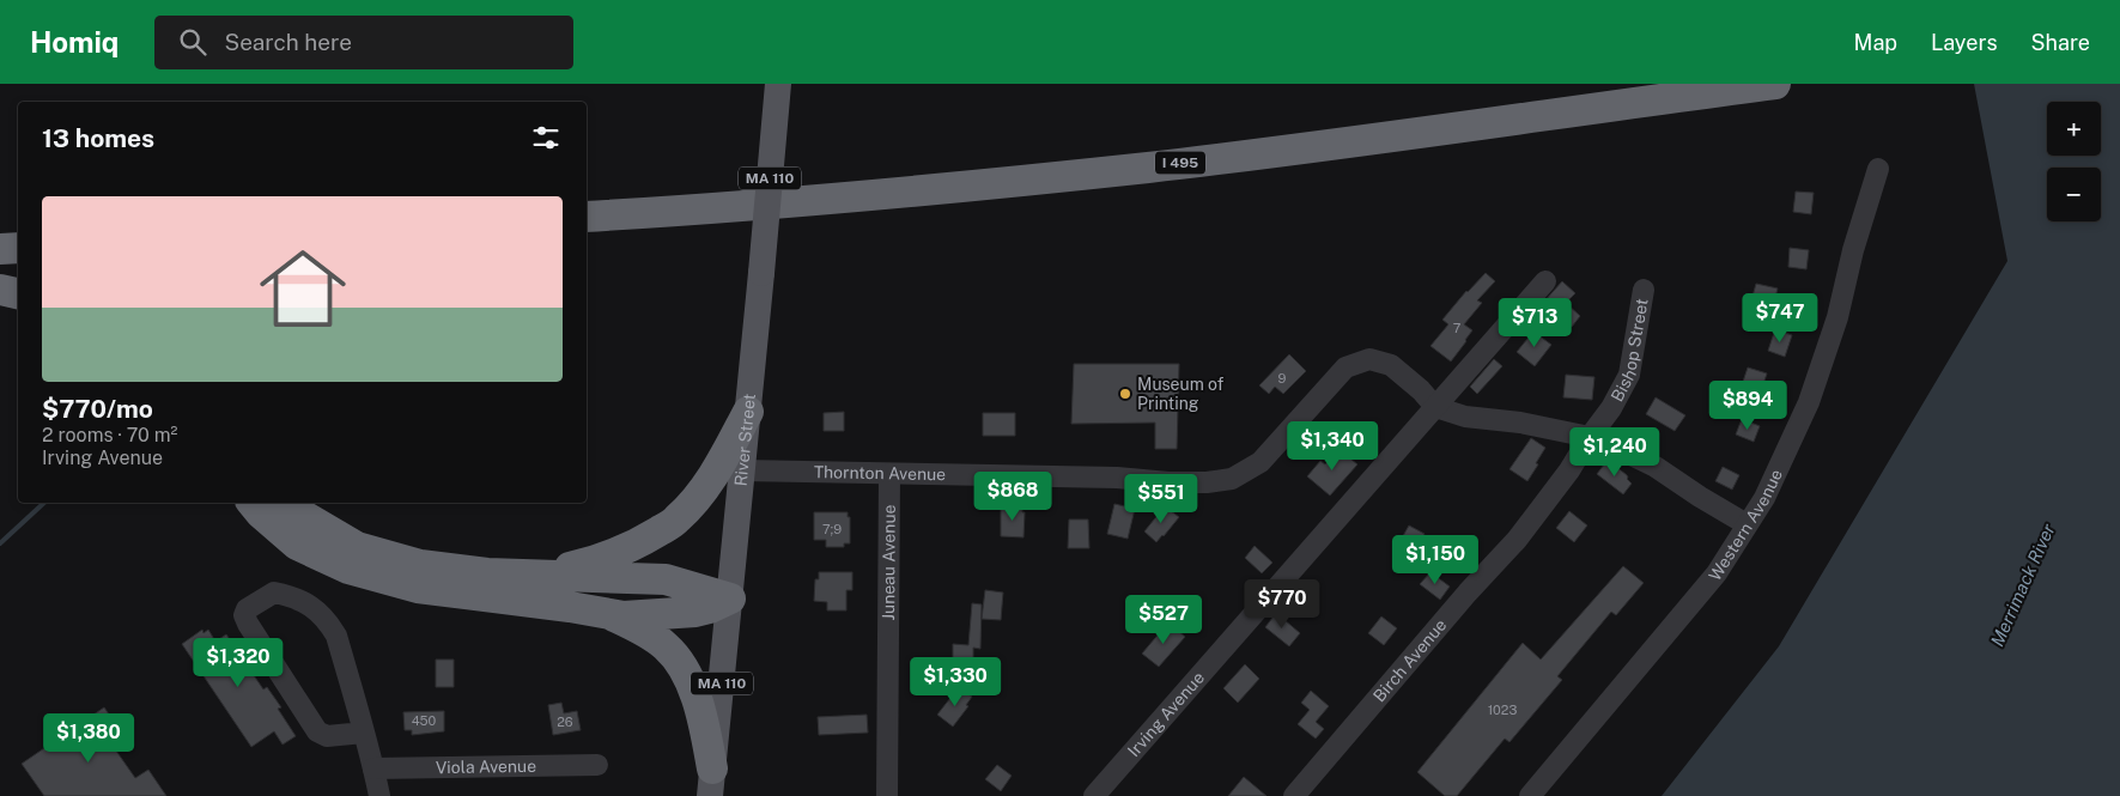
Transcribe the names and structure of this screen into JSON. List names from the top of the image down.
{
  "streets": {
    "highway": ["I 495"],
    "main road": ["MA 110", "River Street"],
    "street": [
      "Bishop Street",
      "Thornton Avenue",
      "Western Avenue",
      "Juneau Avenue",
      "Birch Avenue",
      "Irving Avenue",
      "Viola Avenue"
    ]
  },
  "crossings": [
    ["Bishop Street", "Birch Avenue"],
    ["River Street", "Thornton Avenue"],
    ["Thornton Avenue", "Juneau Avenue"],
    ["Thornton Avenue", "Irving Avenue"]
  ],
  "water": ["Merrimack River"],
  "places": ["Museum of Printing"],
  "house_numbers": [
    "7",
    "9",
    "7;9",
    "1023",
    "450",
    "26"
  ],
  "page": {
    "header": "Homiq",
    "search": "Search here",
    "nav": ["Map", "Layers", "Share"],
    "map_buttons": ["+", "−"],
    "heading": "13 homes",
    "list": [
      {
        "name": "$770/mo",
        "note": "2 rooms · 70 m² · Irving Avenue"
      }
    ],
    "price": [
      "$747",
      "$713",
      "$894",
      "$1,340",
      "$1,240",
      "$868",
      "$551",
      "$1,150",
      "$770",
      "$527",
      "$1,320",
      "$1,330",
      "$1,380"
    ]
  }
}
